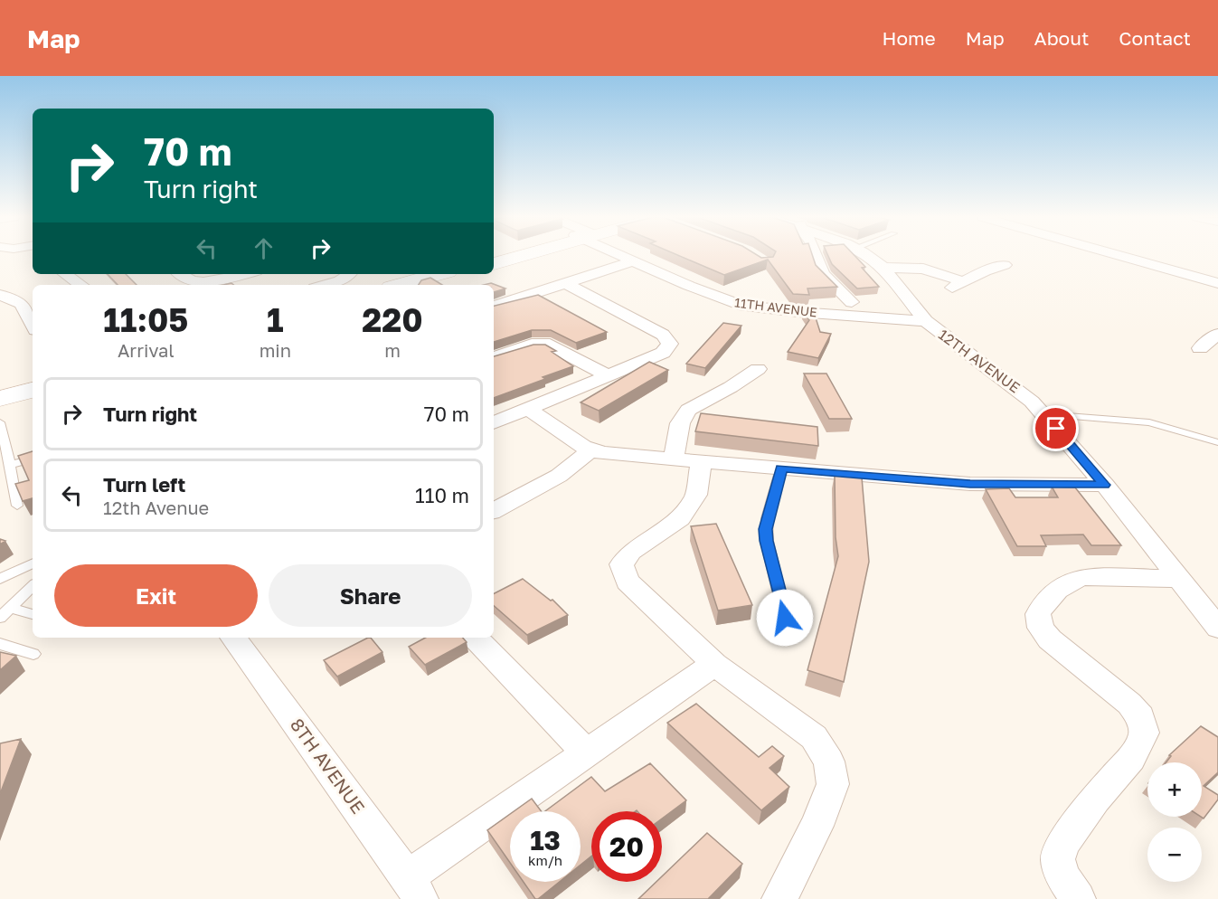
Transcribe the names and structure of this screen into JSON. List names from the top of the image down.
{
  "streets": {
    "street": ["11TH AVENUE", "12TH AVENUE", "8TH AVENUE"]
  },
  "crossings": [
    ["11TH AVENUE", "12TH AVENUE"]
  ],
  "page": {
    "header": "Map",
    "nav": [
      "Home",
      "Map",
      "About",
      "Contact"
    ],
    "turn": ["70 m", "Turn right"],
    "eta": [
      "11:05",
      "Arrival",
      "1",
      "min",
      "220",
      "m"
    ],
    "list": [
      {
        "name": "Turn right",
        "value": "70 m"
      },
      {
        "name": "Turn left",
        "note": "12th Avenue",
        "value": "110 m"
      }
    ],
    "buttons": ["Exit", "Share"],
    "map_buttons": ["+", "−"],
    "speed": "13 km/h",
    "limit": "20"
  }
}
